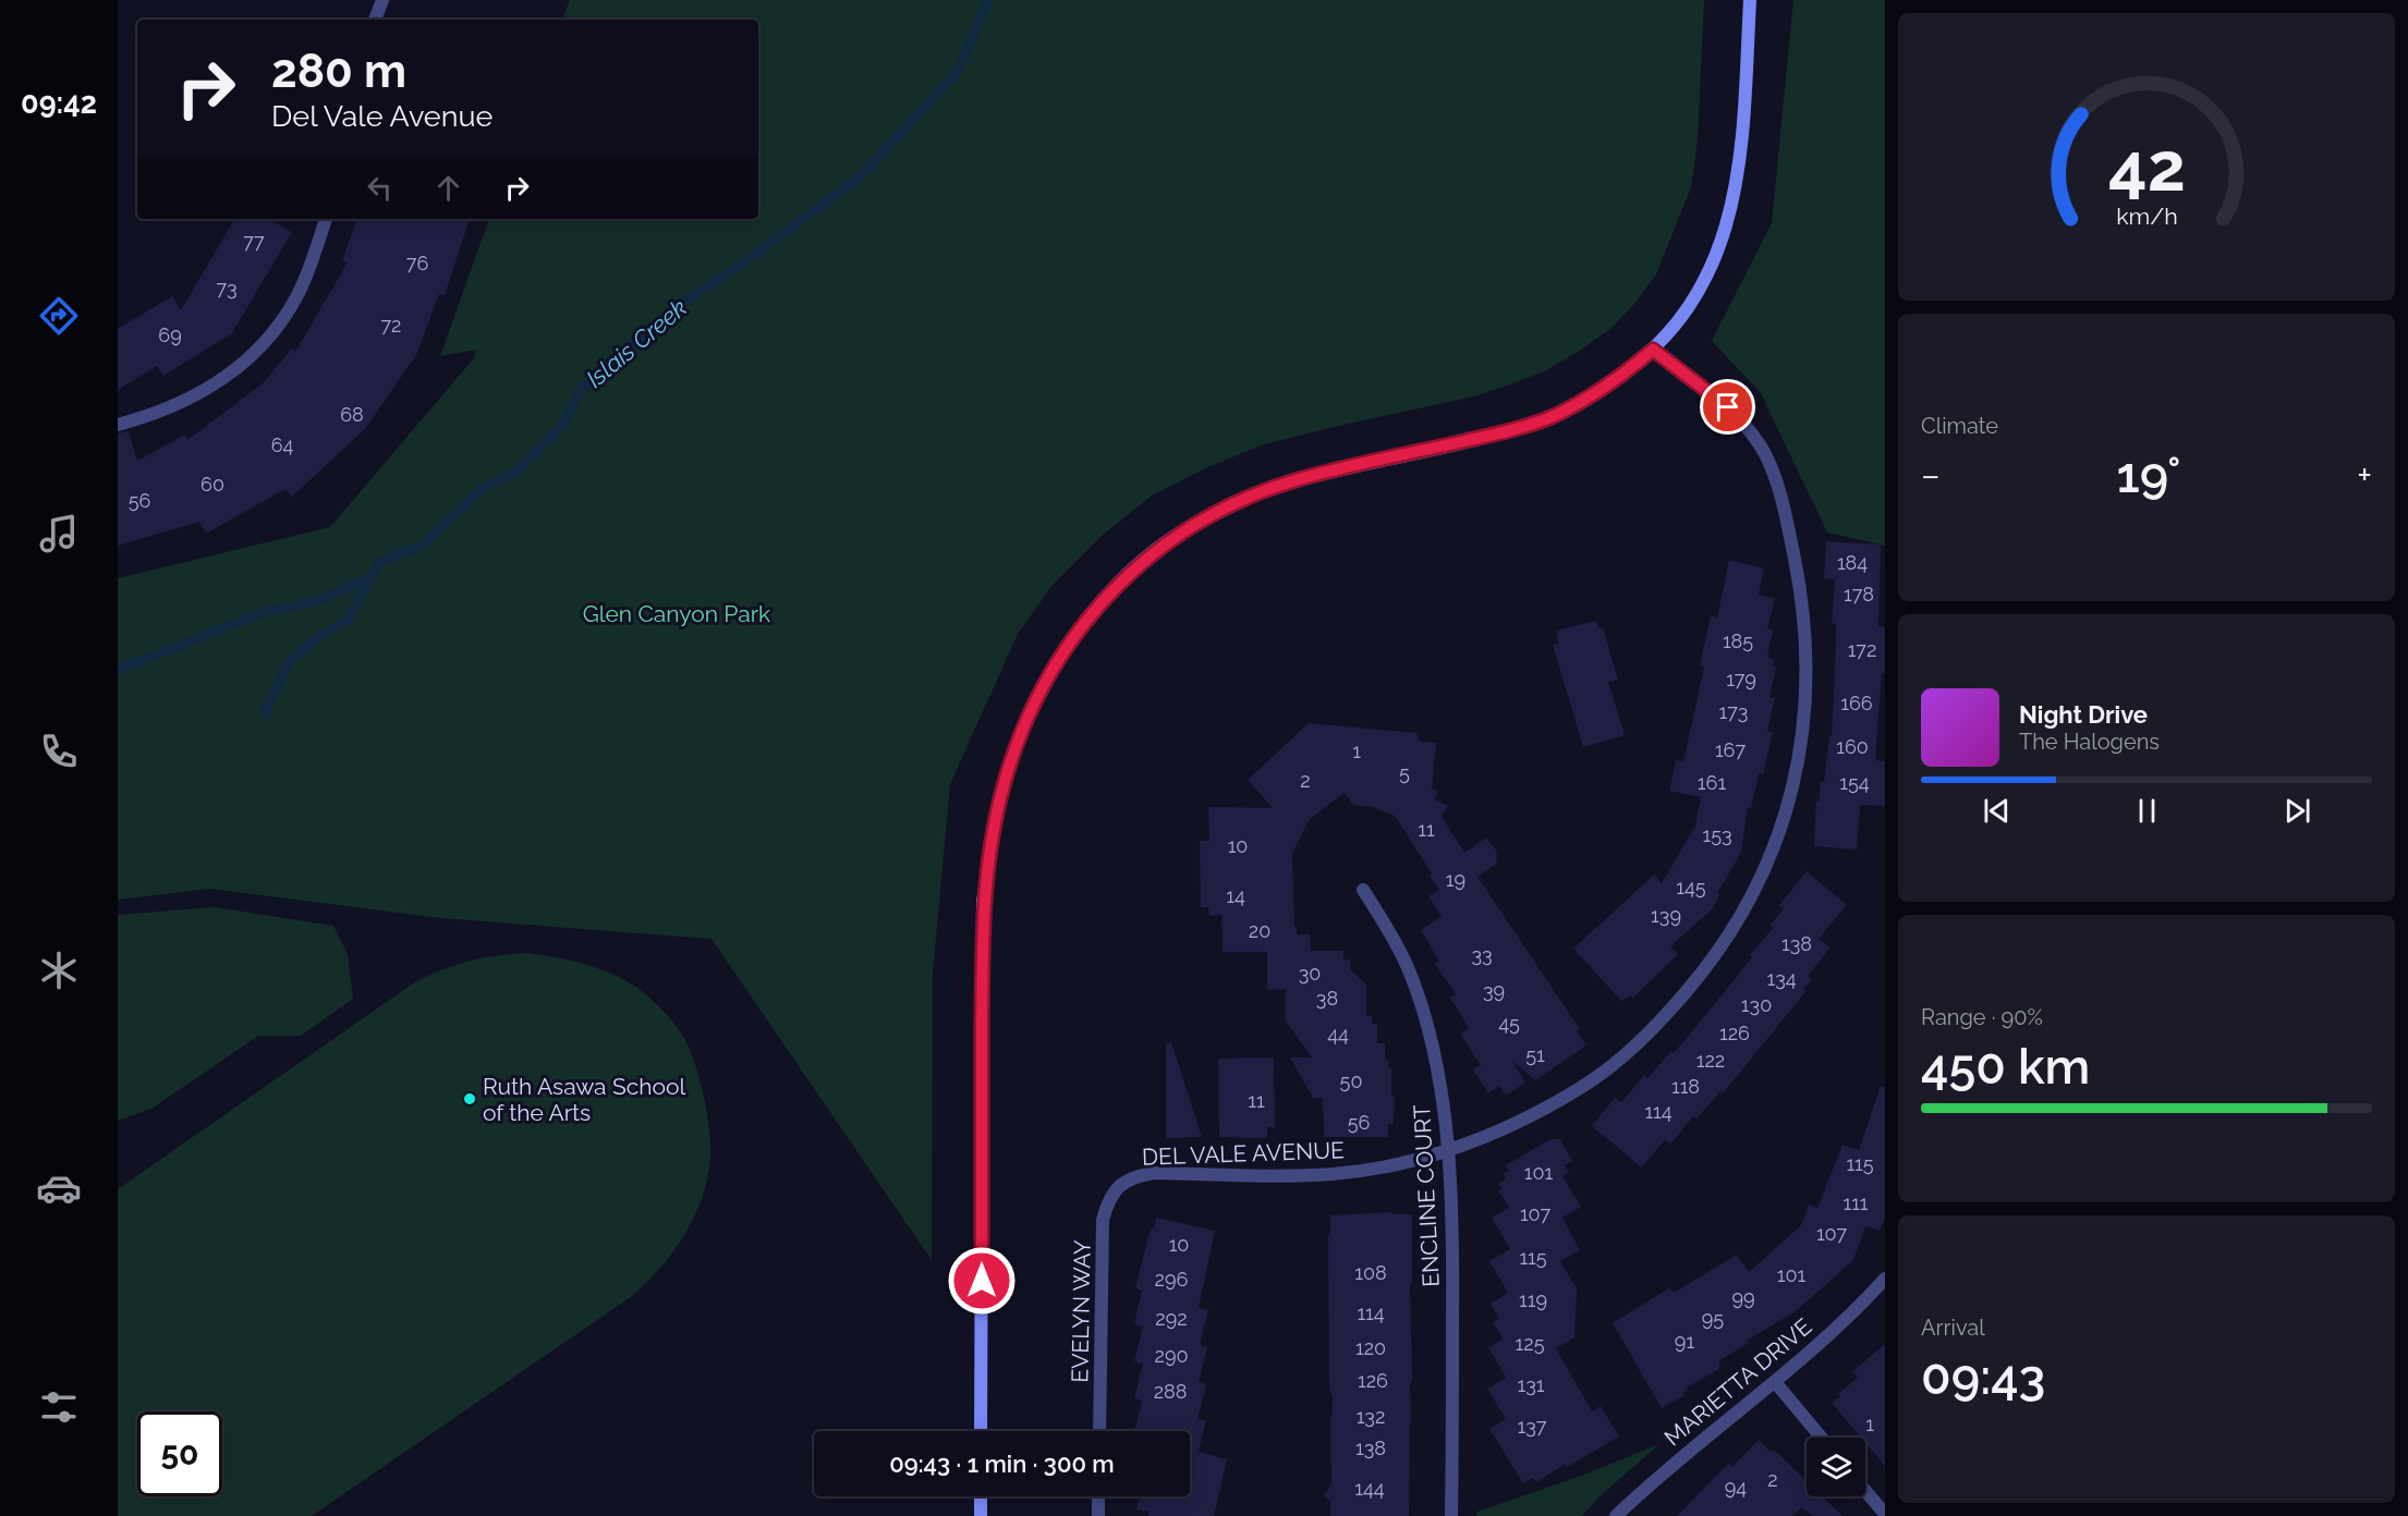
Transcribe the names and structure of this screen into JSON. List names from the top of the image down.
{
  "streets": {
    "street": [
      "DEL VALE AVENUE",
      "ENCLINE COURT",
      "EVELYN WAY",
      "MARIETTA DRIVE"
    ]
  },
  "crossings": [
    ["DEL VALE AVENUE", "ENCLINE COURT"],
    ["DEL VALE AVENUE", "EVELYN WAY"]
  ],
  "water": ["Islais Creek"],
  "parks": ["Glen Canyon Park"],
  "places": ["Ruth Asawa School of the Arts"],
  "house_numbers": [
    "77",
    "76",
    "73",
    "72",
    "69",
    "68",
    "64",
    "60",
    "56",
    "184",
    "178",
    "185",
    "172",
    "179",
    "166",
    "173",
    "160",
    "167",
    "1",
    "5",
    "2",
    "161",
    "154",
    "11",
    "153",
    "10",
    "19",
    "145",
    "14",
    "139",
    "20",
    "138",
    "33",
    "30",
    "134",
    "39",
    "38",
    "130",
    "45",
    "126",
    "44",
    "51",
    "122",
    "50",
    "118",
    "11",
    "114",
    "56",
    "115",
    "101",
    "111",
    "107",
    "107",
    "10",
    "115",
    "108",
    "101",
    "296",
    "99",
    "119",
    "114",
    "292",
    "95",
    "91",
    "125",
    "120",
    "290",
    "126",
    "131",
    "288",
    "132",
    "1",
    "137",
    "138",
    "2",
    "94",
    "144"
  ],
  "page": {
    "tabs": "09:42",
    "turn": ["280 m", "Del Vale Avenue"],
    "tile": [
      "Climate",
      ["Range · 90%", "450 km"],
      ["Arrival", "09:43"]
    ],
    "heat": ["−", "19°", "+"],
    "song": ["Night Drive", "The Halogens"],
    "limit": "50",
    "trip": "09:43 · 1 min · 300 m",
    "gauge": ["42", "km/h"]
  }
}
